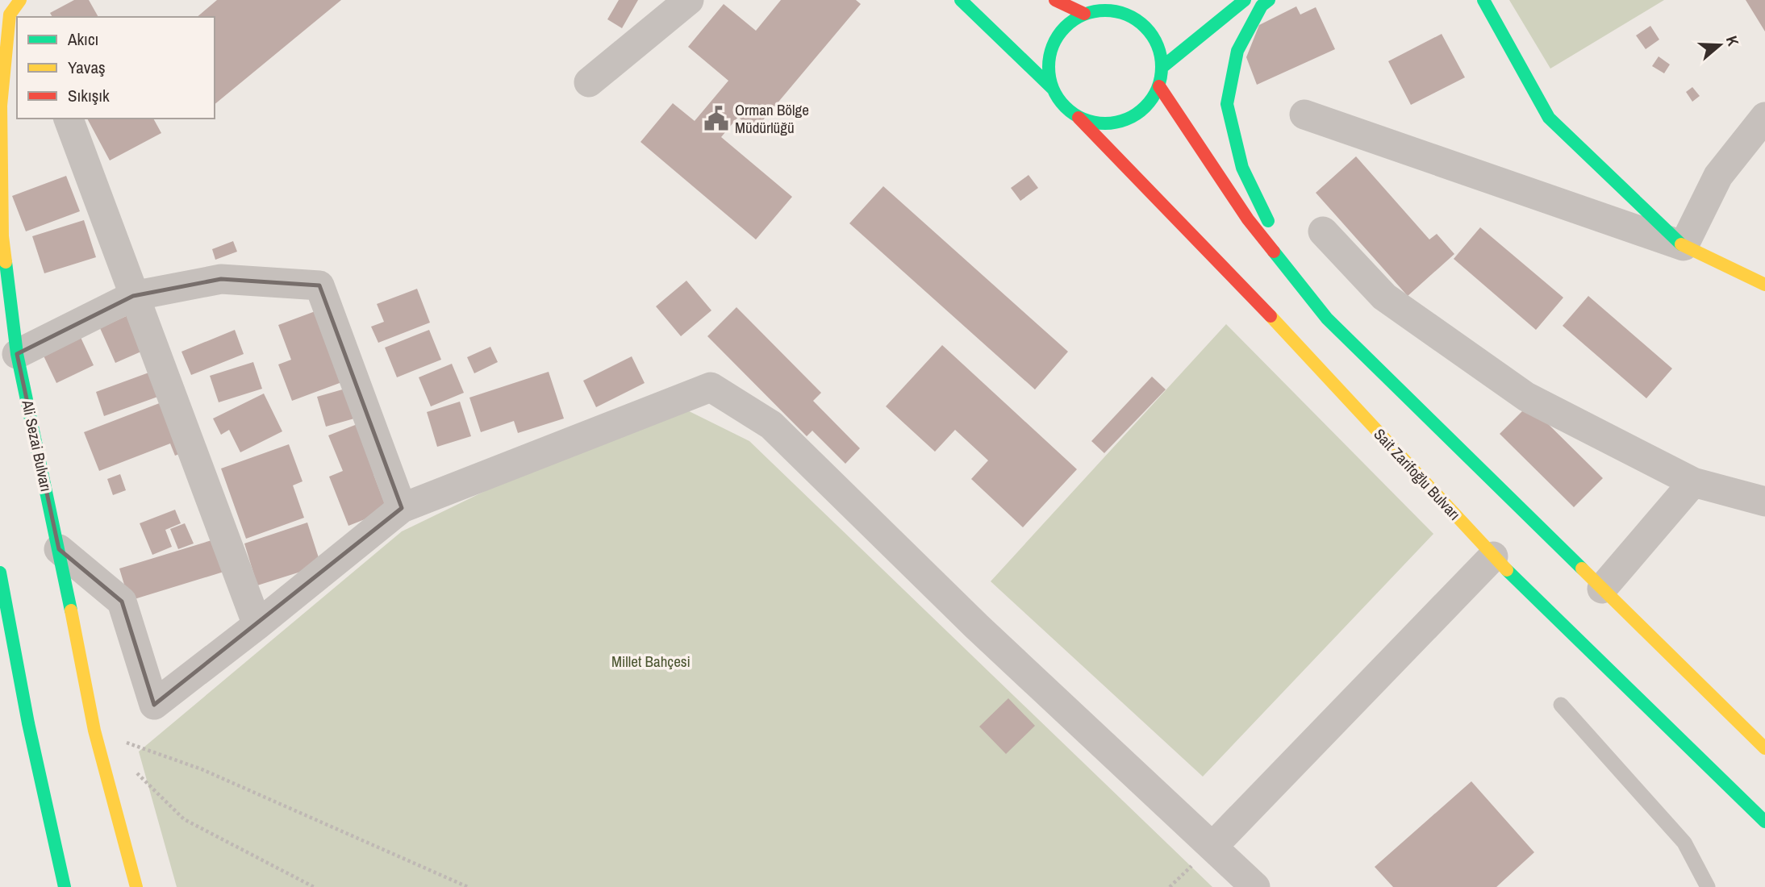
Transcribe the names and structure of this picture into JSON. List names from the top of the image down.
{
  "streets": {
    "main road": ["Ali Sezai Bulvarı", "Sait Zarifoğlu Bulvarı"]
  },
  "parks": ["Millet Bahçesi"],
  "places": {
    "public building": ["Orman Bölge Müdürlüğü"]
  },
  "legend": ["Akıcı", "Yavaş", "Sıkışık"],
  "north": "right"
}
